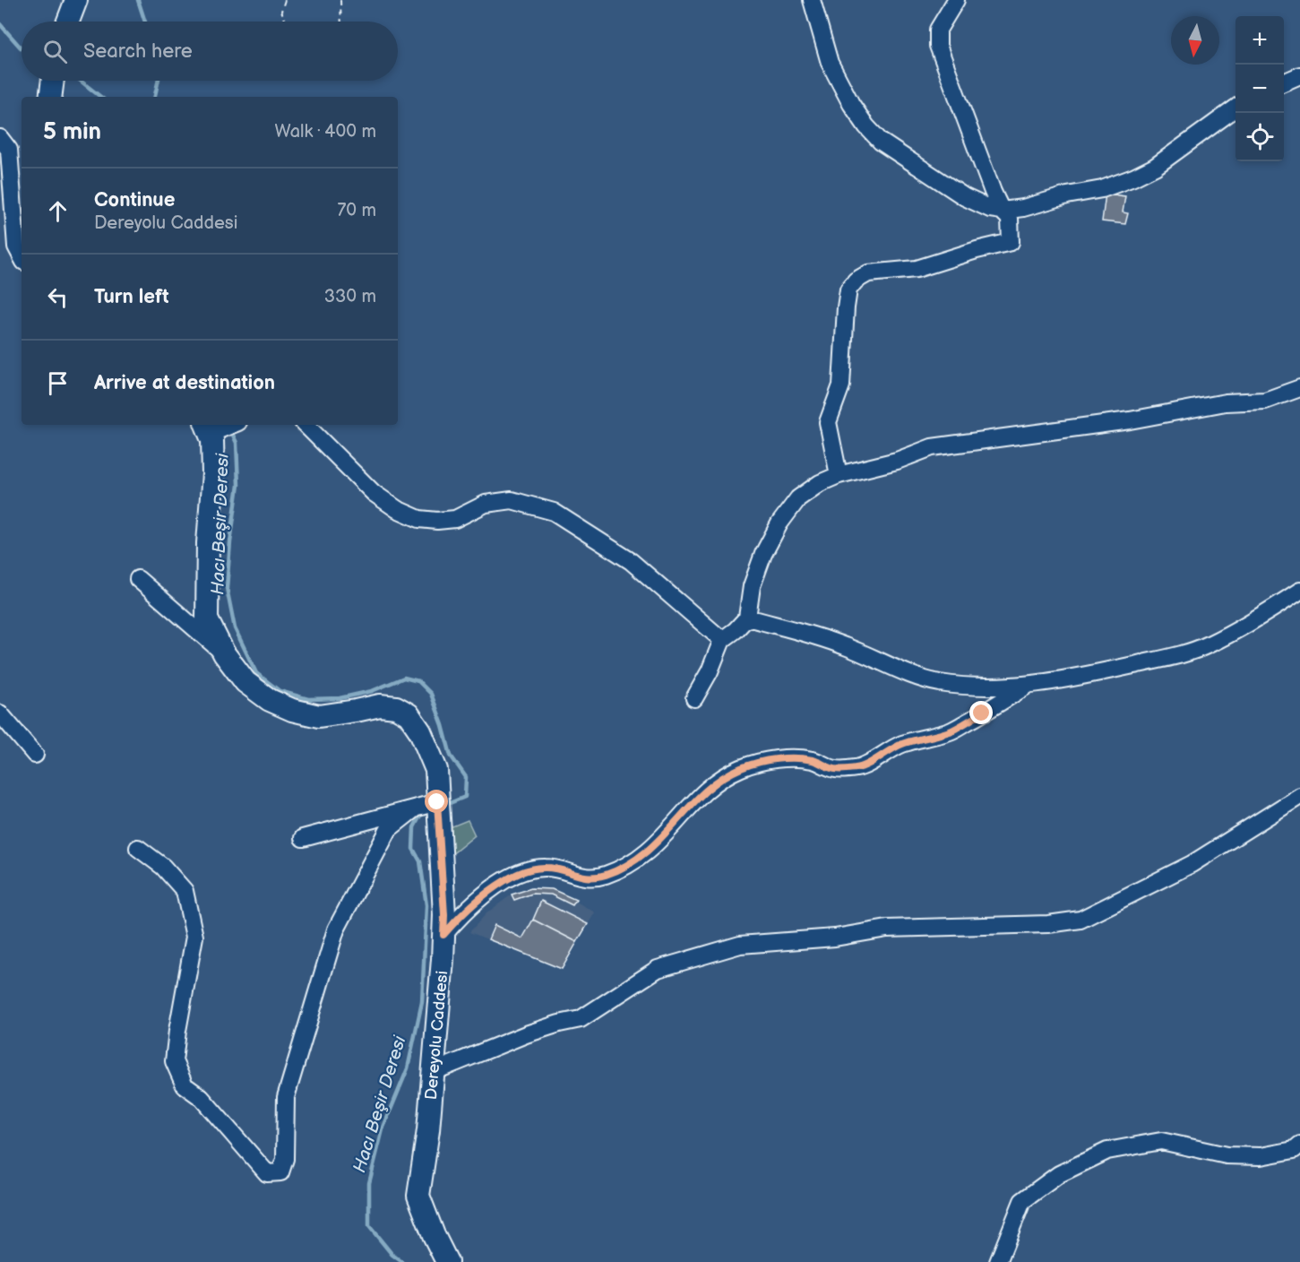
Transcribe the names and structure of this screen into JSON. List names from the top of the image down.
{
  "streets": {
    "main road": ["Dereyolu Caddesi"]
  },
  "water": ["Hacı Beşir Deresi"],
  "north": "bottom",
  "page": {
    "map_buttons": ["+", "−"],
    "search": "Search here",
    "heading": ["5 min", "Walk · 400 m"],
    "list": [
      ["Continue", "Dereyolu Caddesi", "70 m"],
      ["Turn left", "330 m"],
      "Arrive at destination"
    ]
  }
}
